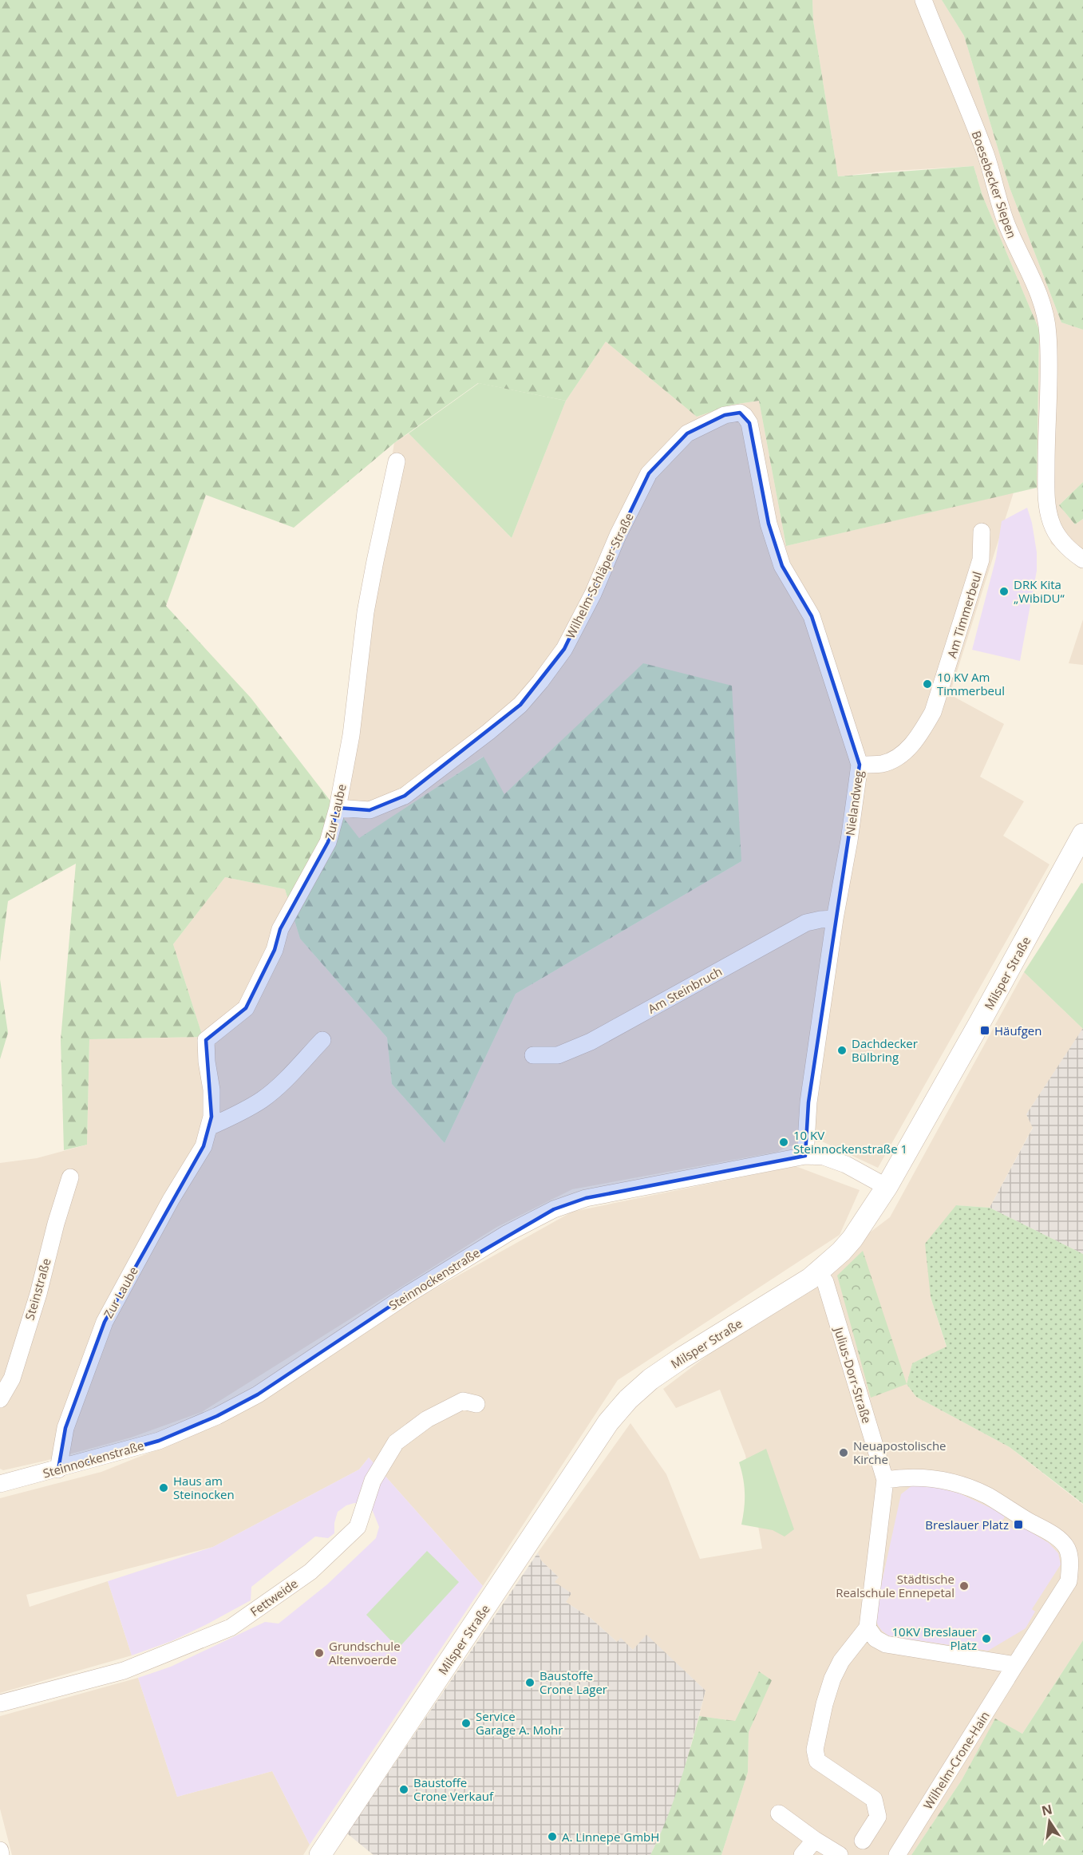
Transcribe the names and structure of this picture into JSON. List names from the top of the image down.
{
  "streets": {
    "street": [
      "Boesebecker Siepen",
      "Wilhelm-Schläper-Straße",
      "Am Timmerbeul",
      "Nielandweg",
      "Zur Laube",
      "Milsper Straße",
      "Am Steinbruch",
      "Steinnockenstraße",
      "Steinstraße",
      "Julius-Dorr-Straße",
      "Fettweide",
      "Wilhelm-Crone-Hain"
    ]
  },
  "crossings": [
    ["Wilhelm-Schläper-Straße", "Nielandweg"],
    ["Wilhelm-Schläper-Straße", "Zur Laube"],
    ["Am Timmerbeul", "Nielandweg"],
    ["Nielandweg", "Am Steinbruch"],
    ["Nielandweg", "Steinnockenstraße"],
    ["Zur Laube", "Steinnockenstraße"],
    ["Milsper Straße", "Steinnockenstraße"],
    ["Milsper Straße", "Julius-Dorr-Straße"]
  ],
  "places": {
    "other": [
      "DRK Kita „WibiDU“",
      "10 KV Am Timmerbeul",
      "Dachdecker Bülbring",
      "10 KV Steinnockenstraße 1",
      "Neuapostolische Kirche",
      "Haus am Steinocken",
      "Städtische Realschule Ennepetal",
      "10KV Breslauer Platz",
      "Grundschule Altenvoerde",
      "Baustoffe Crone Lager",
      "Service Garage A. Mohr",
      "Baustoffe Crone Verkauf",
      "A. Linnepe GmbH"
    ],
    "transit": ["Häufgen", "Breslauer Platz"]
  },
  "north": "top"
}
